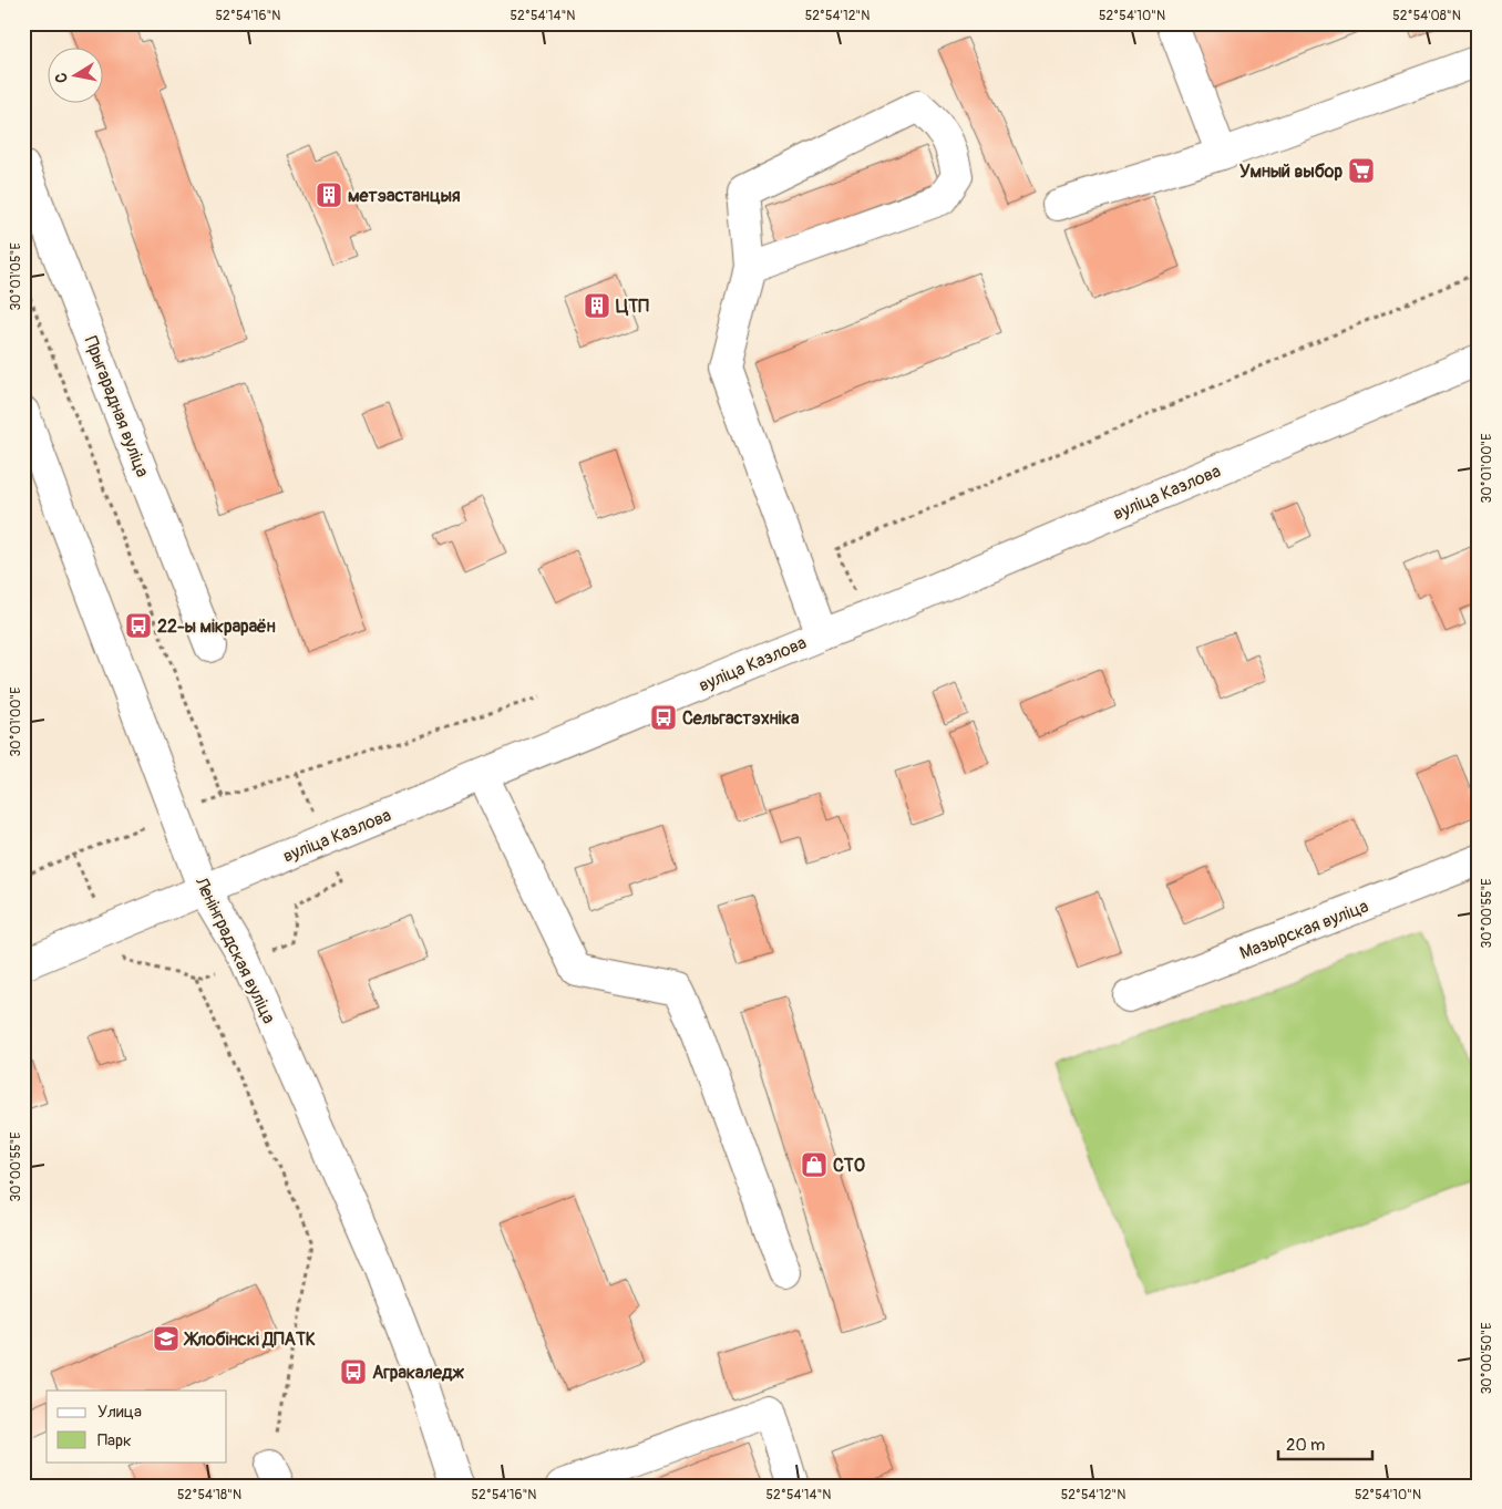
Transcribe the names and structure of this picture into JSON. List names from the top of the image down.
{
  "streets": {
    "main road": [
      "Прыгарадная вуліца",
      "вуліца Казлова",
      "Мазырская вуліца",
      "Ленінградская вуліца"
    ]
  },
  "crossings": [
    ["вуліца Казлова", "Ленінградская вуліца"]
  ],
  "places": {
    "supermarket": ["Умный выбор"],
    "building": ["метэастанцыя", "ЦТП"],
    "bus stop": ["22-ы мікрараён", "Сельгастэхніка", "Агракаледж"],
    "shop": ["СТО"],
    "school or university": ["Жлобінскі ДПАТК"]
  },
  "legend": ["Улица", "Парк"],
  "scale_bar": "20 m",
  "north": "left",
  "coordinates": [
    "52°54'16\"N",
    "52°54'14\"N",
    "52°54'12\"N",
    "52°54'10\"N",
    "52°54'08\"N",
    "30°01'05\"E",
    "30°01'00\"E",
    "30°00'55\"E",
    "30°00'50\"E",
    "52°54'18\"N"
  ]
}
